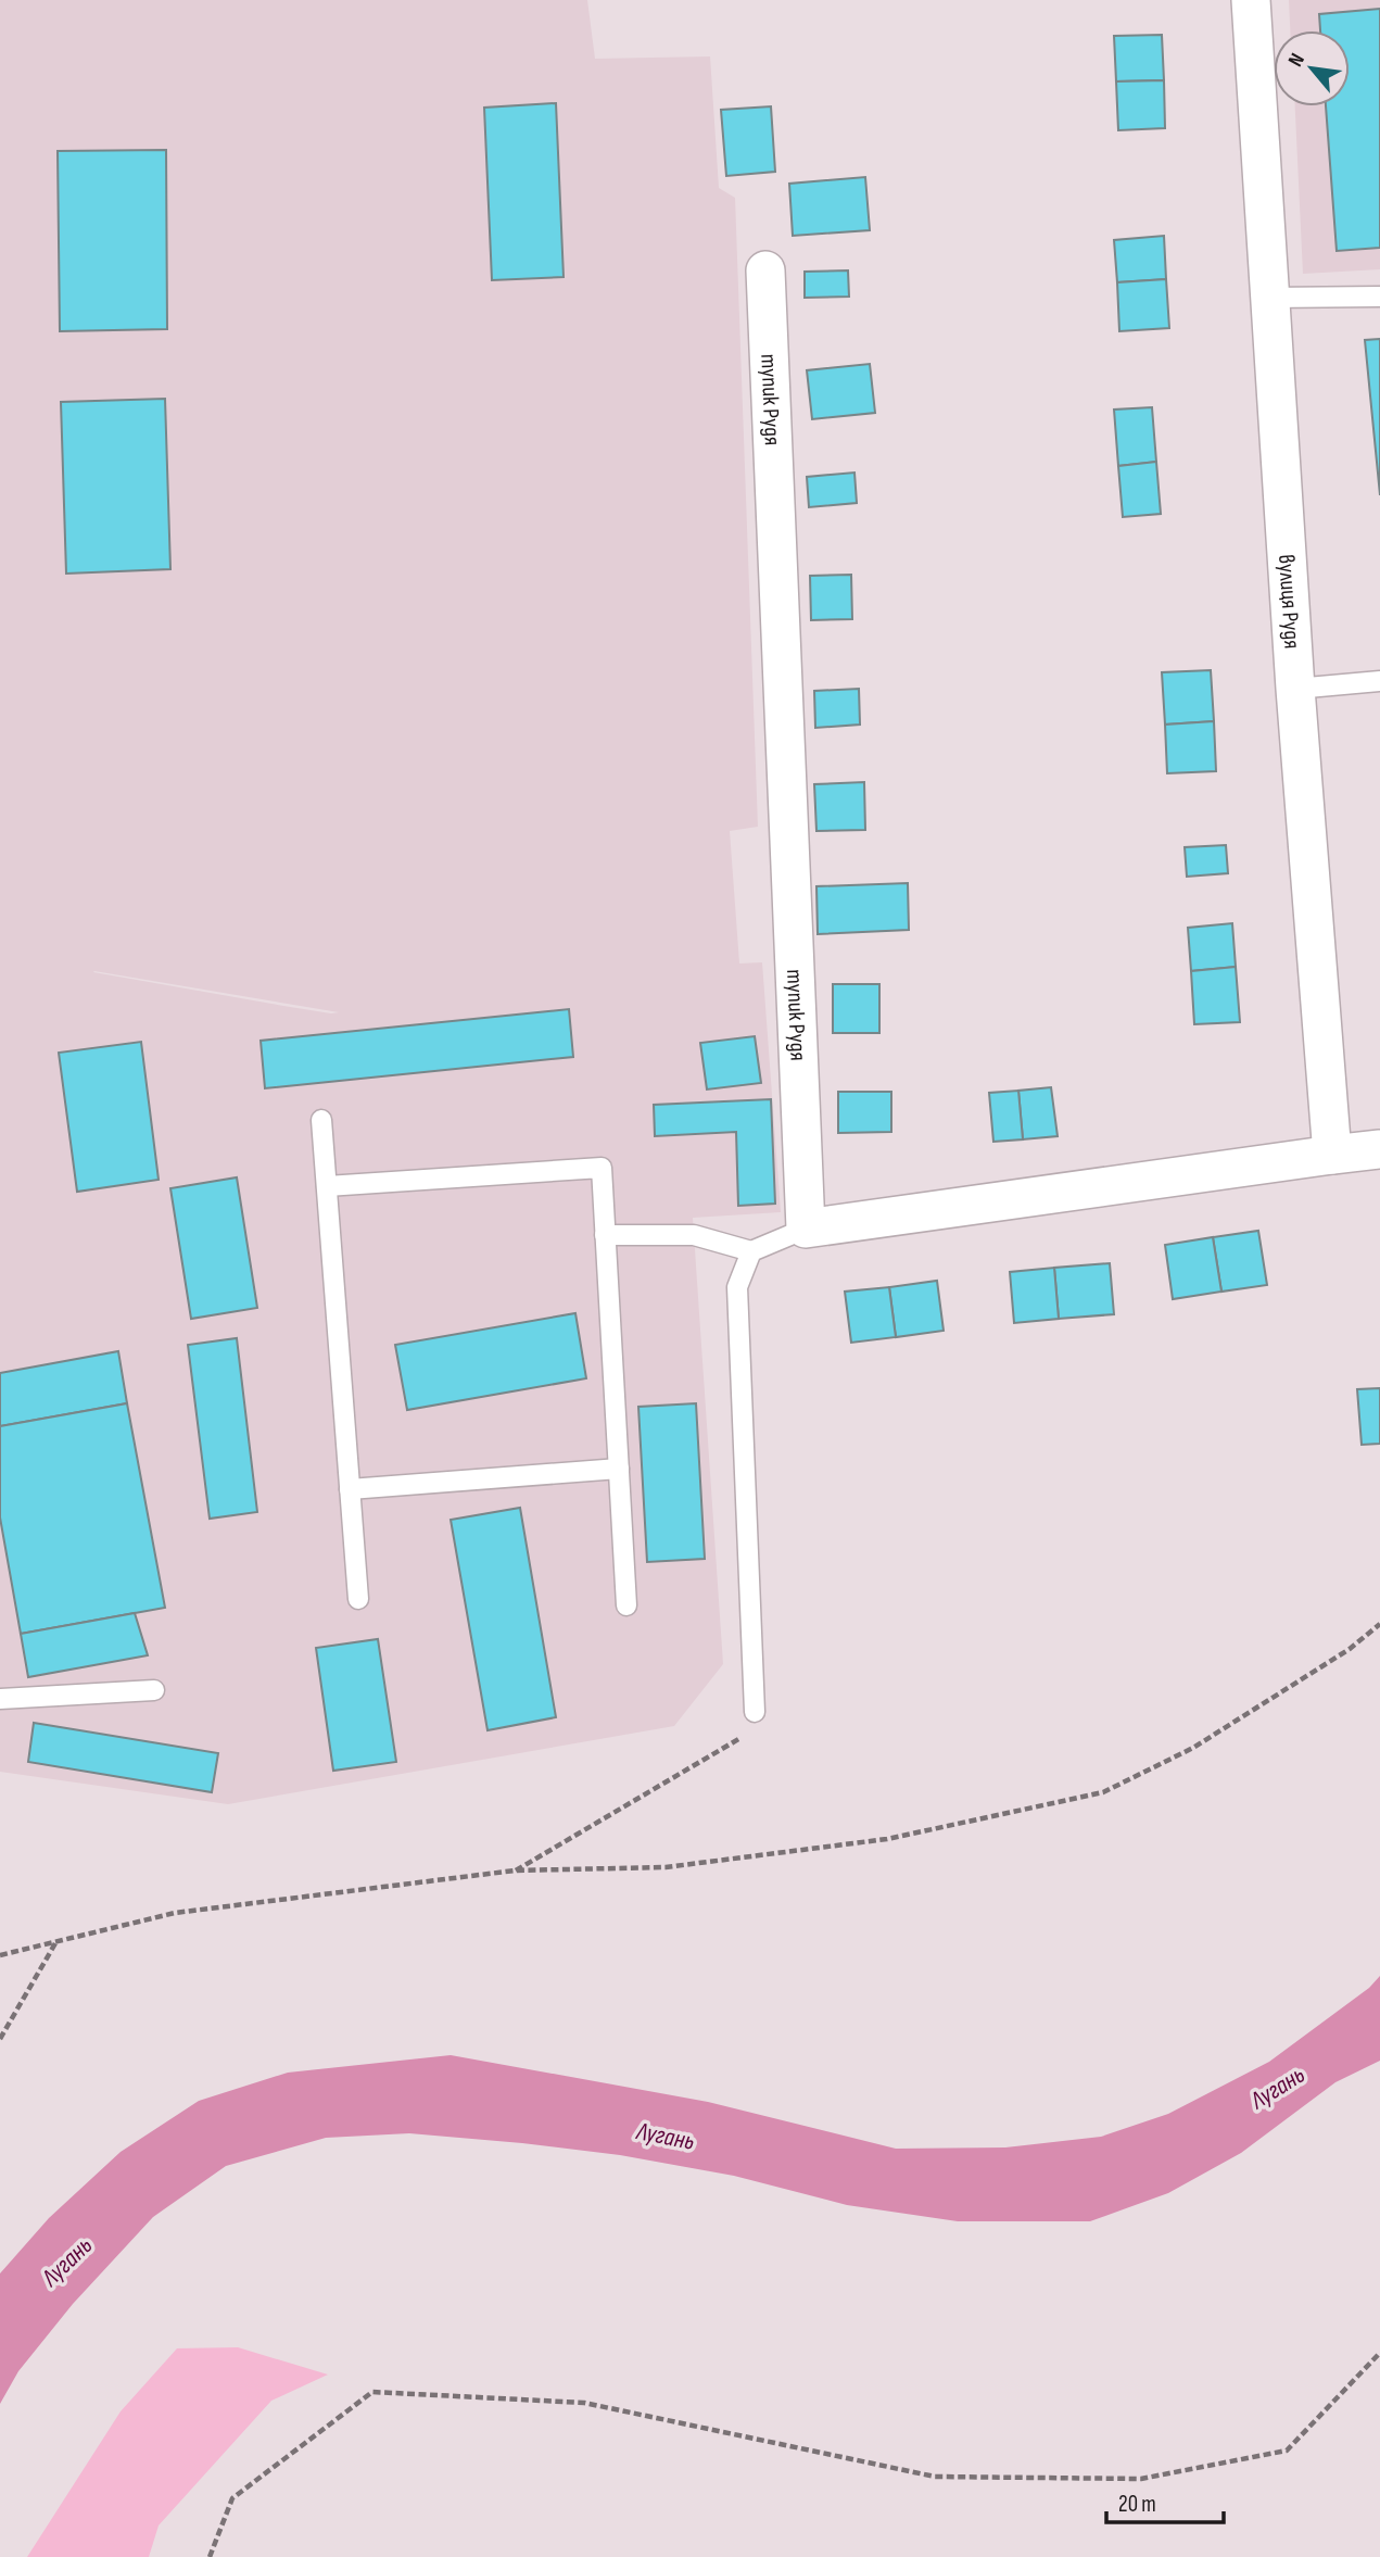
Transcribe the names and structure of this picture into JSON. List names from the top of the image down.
{
  "streets": {
    "street": ["тупик Рудя", "вулиця Рудя"]
  },
  "water": ["Лугань"],
  "scale_bar": "20 m",
  "north": "top left"
}
